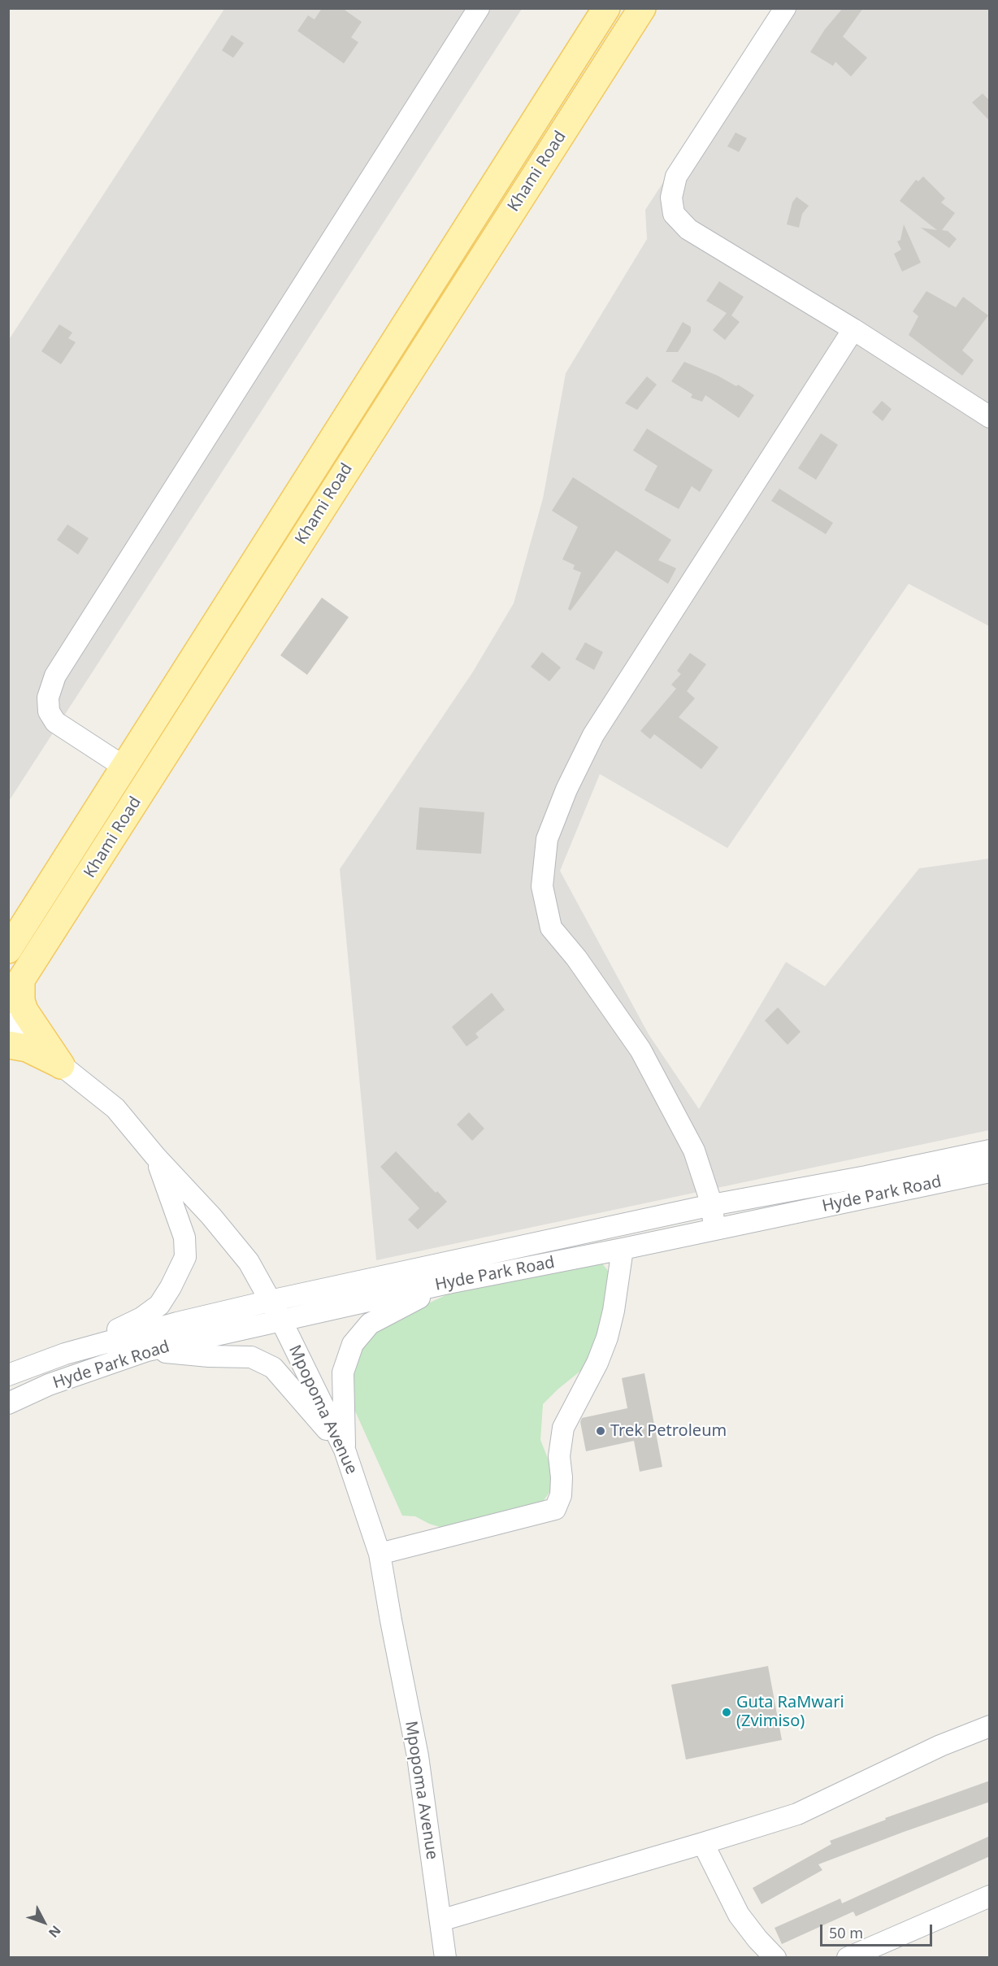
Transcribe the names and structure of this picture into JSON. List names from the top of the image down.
{
  "streets": {
    "main road": ["Khami Road"],
    "street": ["Hyde Park Road", "Mpopoma Avenue"]
  },
  "crossings": [
    ["Hyde Park Road", "Mpopoma Avenue"]
  ],
  "places": ["Trek Petroleum", "Guta RaMwari (Zvimiso)"],
  "scale_bar": "50 m",
  "north": "bottom right"
}
